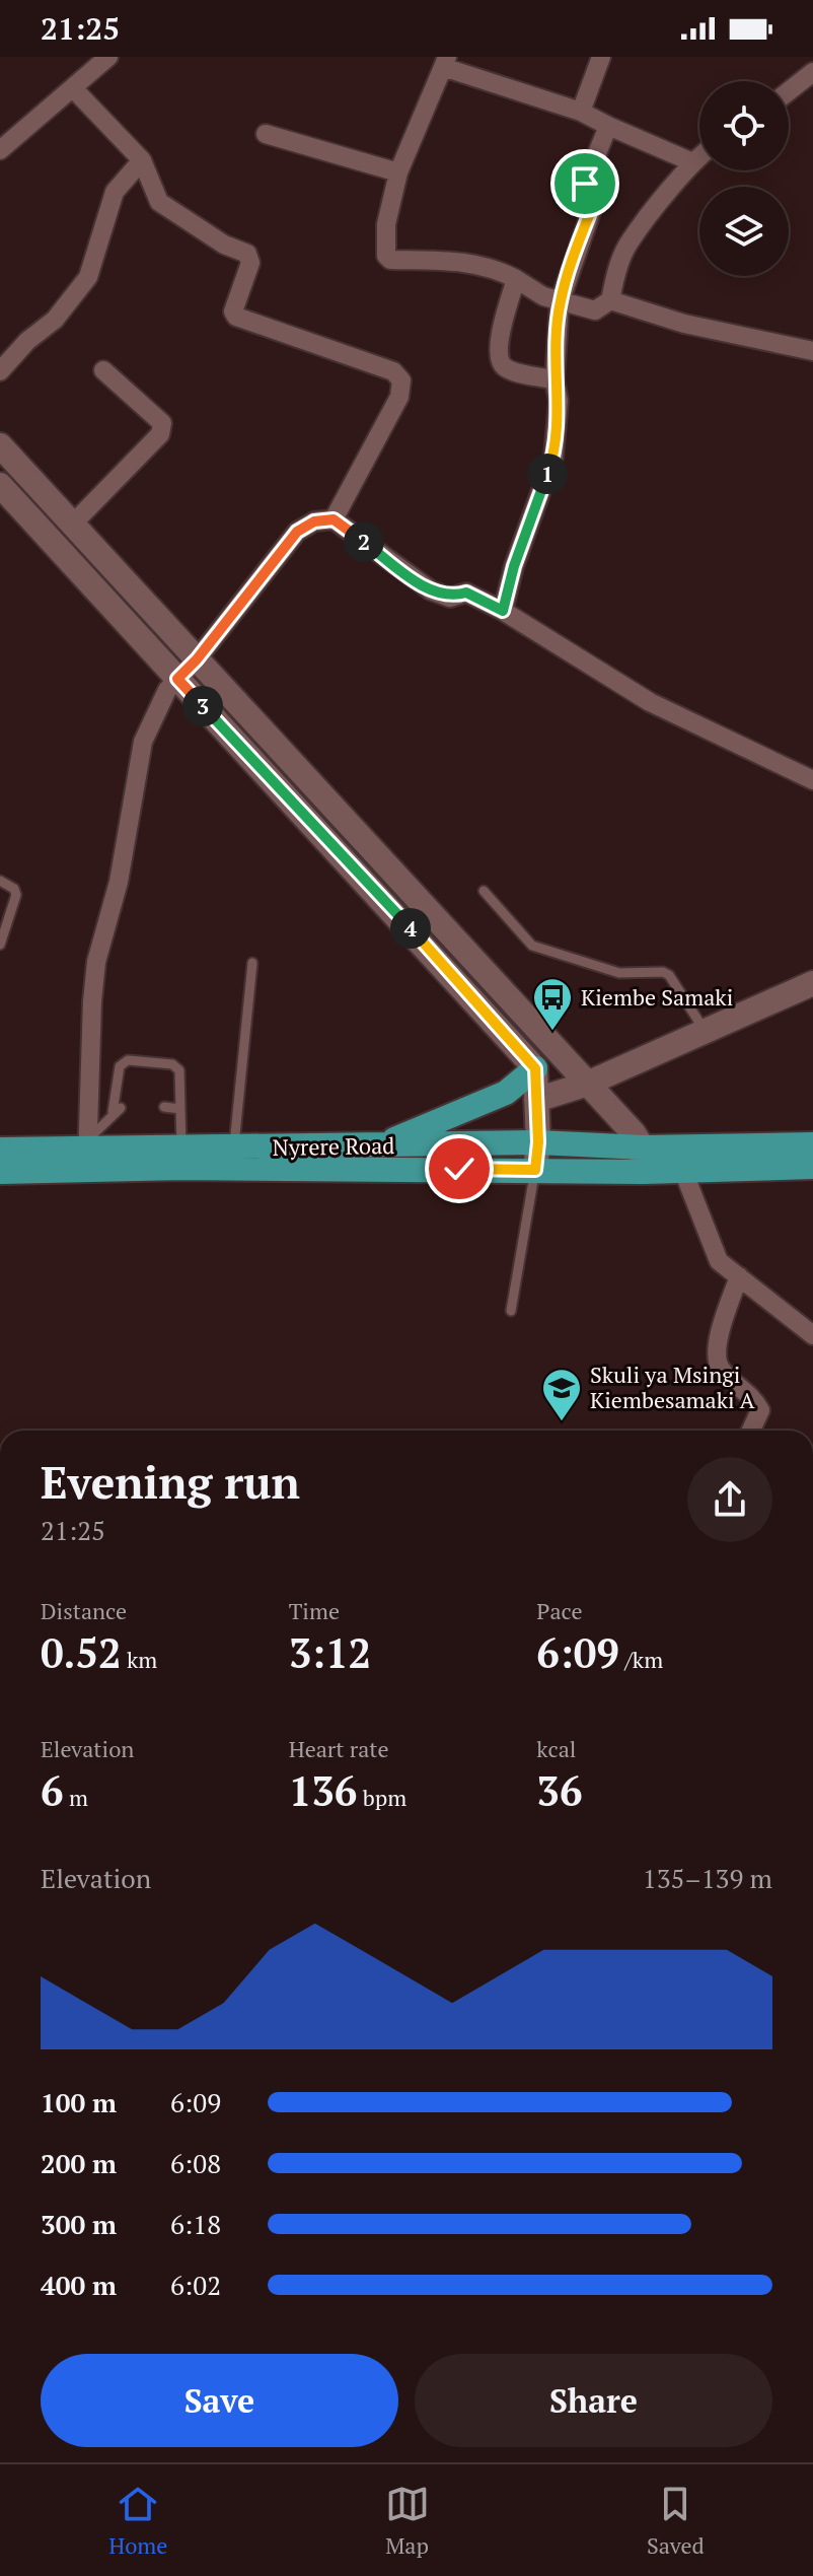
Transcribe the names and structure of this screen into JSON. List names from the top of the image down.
{
  "streets": {
    "main road": ["Nyrere Road"]
  },
  "places": {
    "bus stop": ["Kiembe Samaki"],
    "school or university": ["Skuli ya Msingi Kiembesamaki A"]
  },
  "page": {
    "status": "21:25",
    "pins": [
      "1",
      "2",
      "3",
      "4"
    ],
    "heading": ["Evening run", "21:25"],
    "stats": [
      ["Distance", "0.52 km"],
      ["Time", "3:12"],
      ["Pace", "6:09 /km"],
      ["Elevation", "6 m"],
      ["Heart rate", "136 bpm"],
      ["kcal", "36"]
    ],
    "chart": ["Elevation", "135–139 m"],
    "list": [
      {
        "name": "100 m",
        "note": "6:09"
      },
      {
        "name": "200 m",
        "note": "6:08"
      },
      {
        "name": "300 m",
        "note": "6:18"
      },
      {
        "name": "400 m",
        "note": "6:02"
      }
    ],
    "buttons": ["Save", "Share"],
    "tabs": ["Home", "Map", "Saved"]
  }
}
